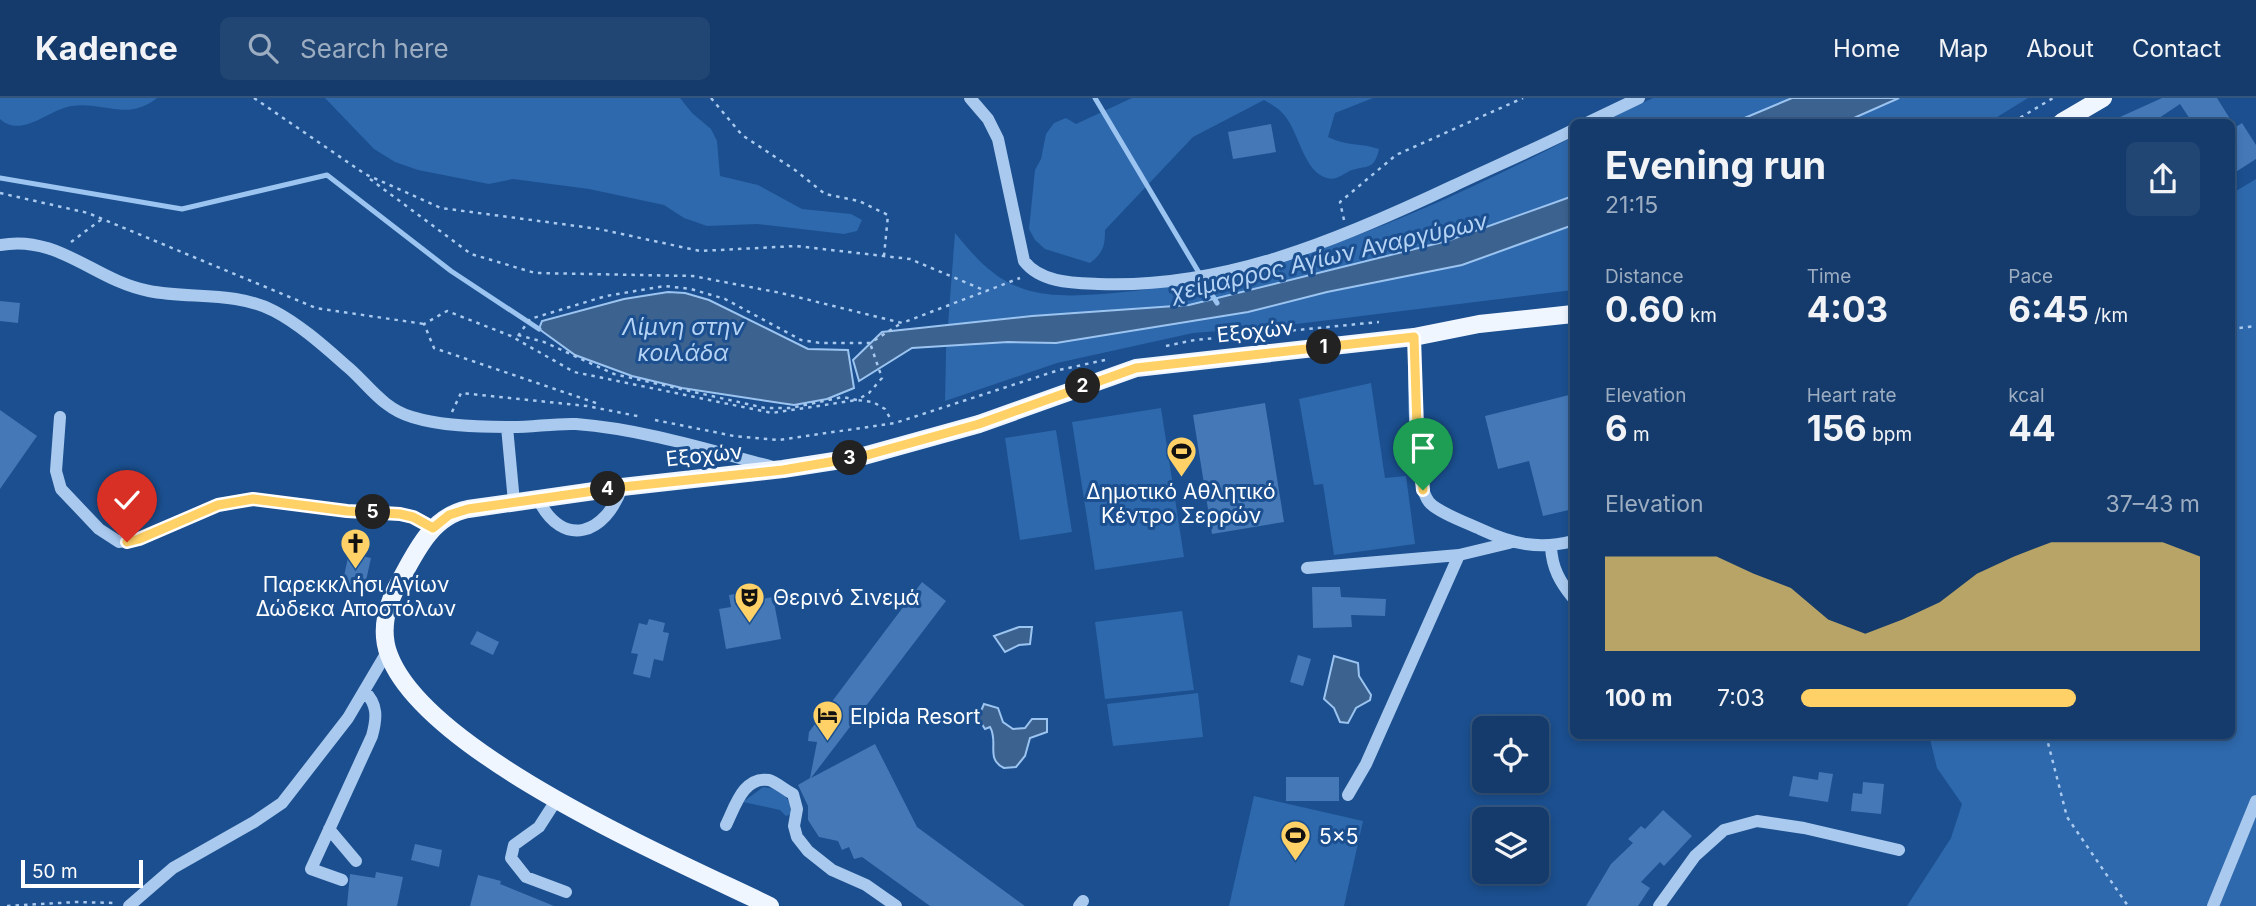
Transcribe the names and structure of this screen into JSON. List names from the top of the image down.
{
  "streets": {
    "main road": ["Εξοχών"]
  },
  "water": ["χείμαρρος Αγίων Αναργύρων", "Λίμνη στην κοιλάδα"],
  "places": {
    "sports": ["Δημοτικό Αθλητικό Κέντρο Σερρών", "5x5"],
    "church": ["Παρεκκλήσι Αγίων Δώδεκα Αποστόλων"],
    "theatre": ["Θερινό Σινεμά"],
    "hotel": ["Elpida Resort"]
  },
  "scale_bar": "50 m",
  "page": {
    "header": "Kadence",
    "search": "Search here",
    "nav": [
      "Home",
      "Map",
      "About",
      "Contact"
    ],
    "heading": ["Evening run", "21:15"],
    "stats": [
      ["Distance", "0.60 km"],
      ["Time", "4:03"],
      ["Pace", "6:45 /km"],
      ["Elevation", "6 m"],
      ["Heart rate", "156 bpm"],
      ["kcal", "44"]
    ],
    "pins": [
      "1",
      "2",
      "3",
      "4",
      "5"
    ],
    "chart": ["Elevation", "37–43 m"],
    "list": [
      {
        "name": "100 m",
        "note": "7:03"
      }
    ],
    "scale": "50 m"
  }
}
